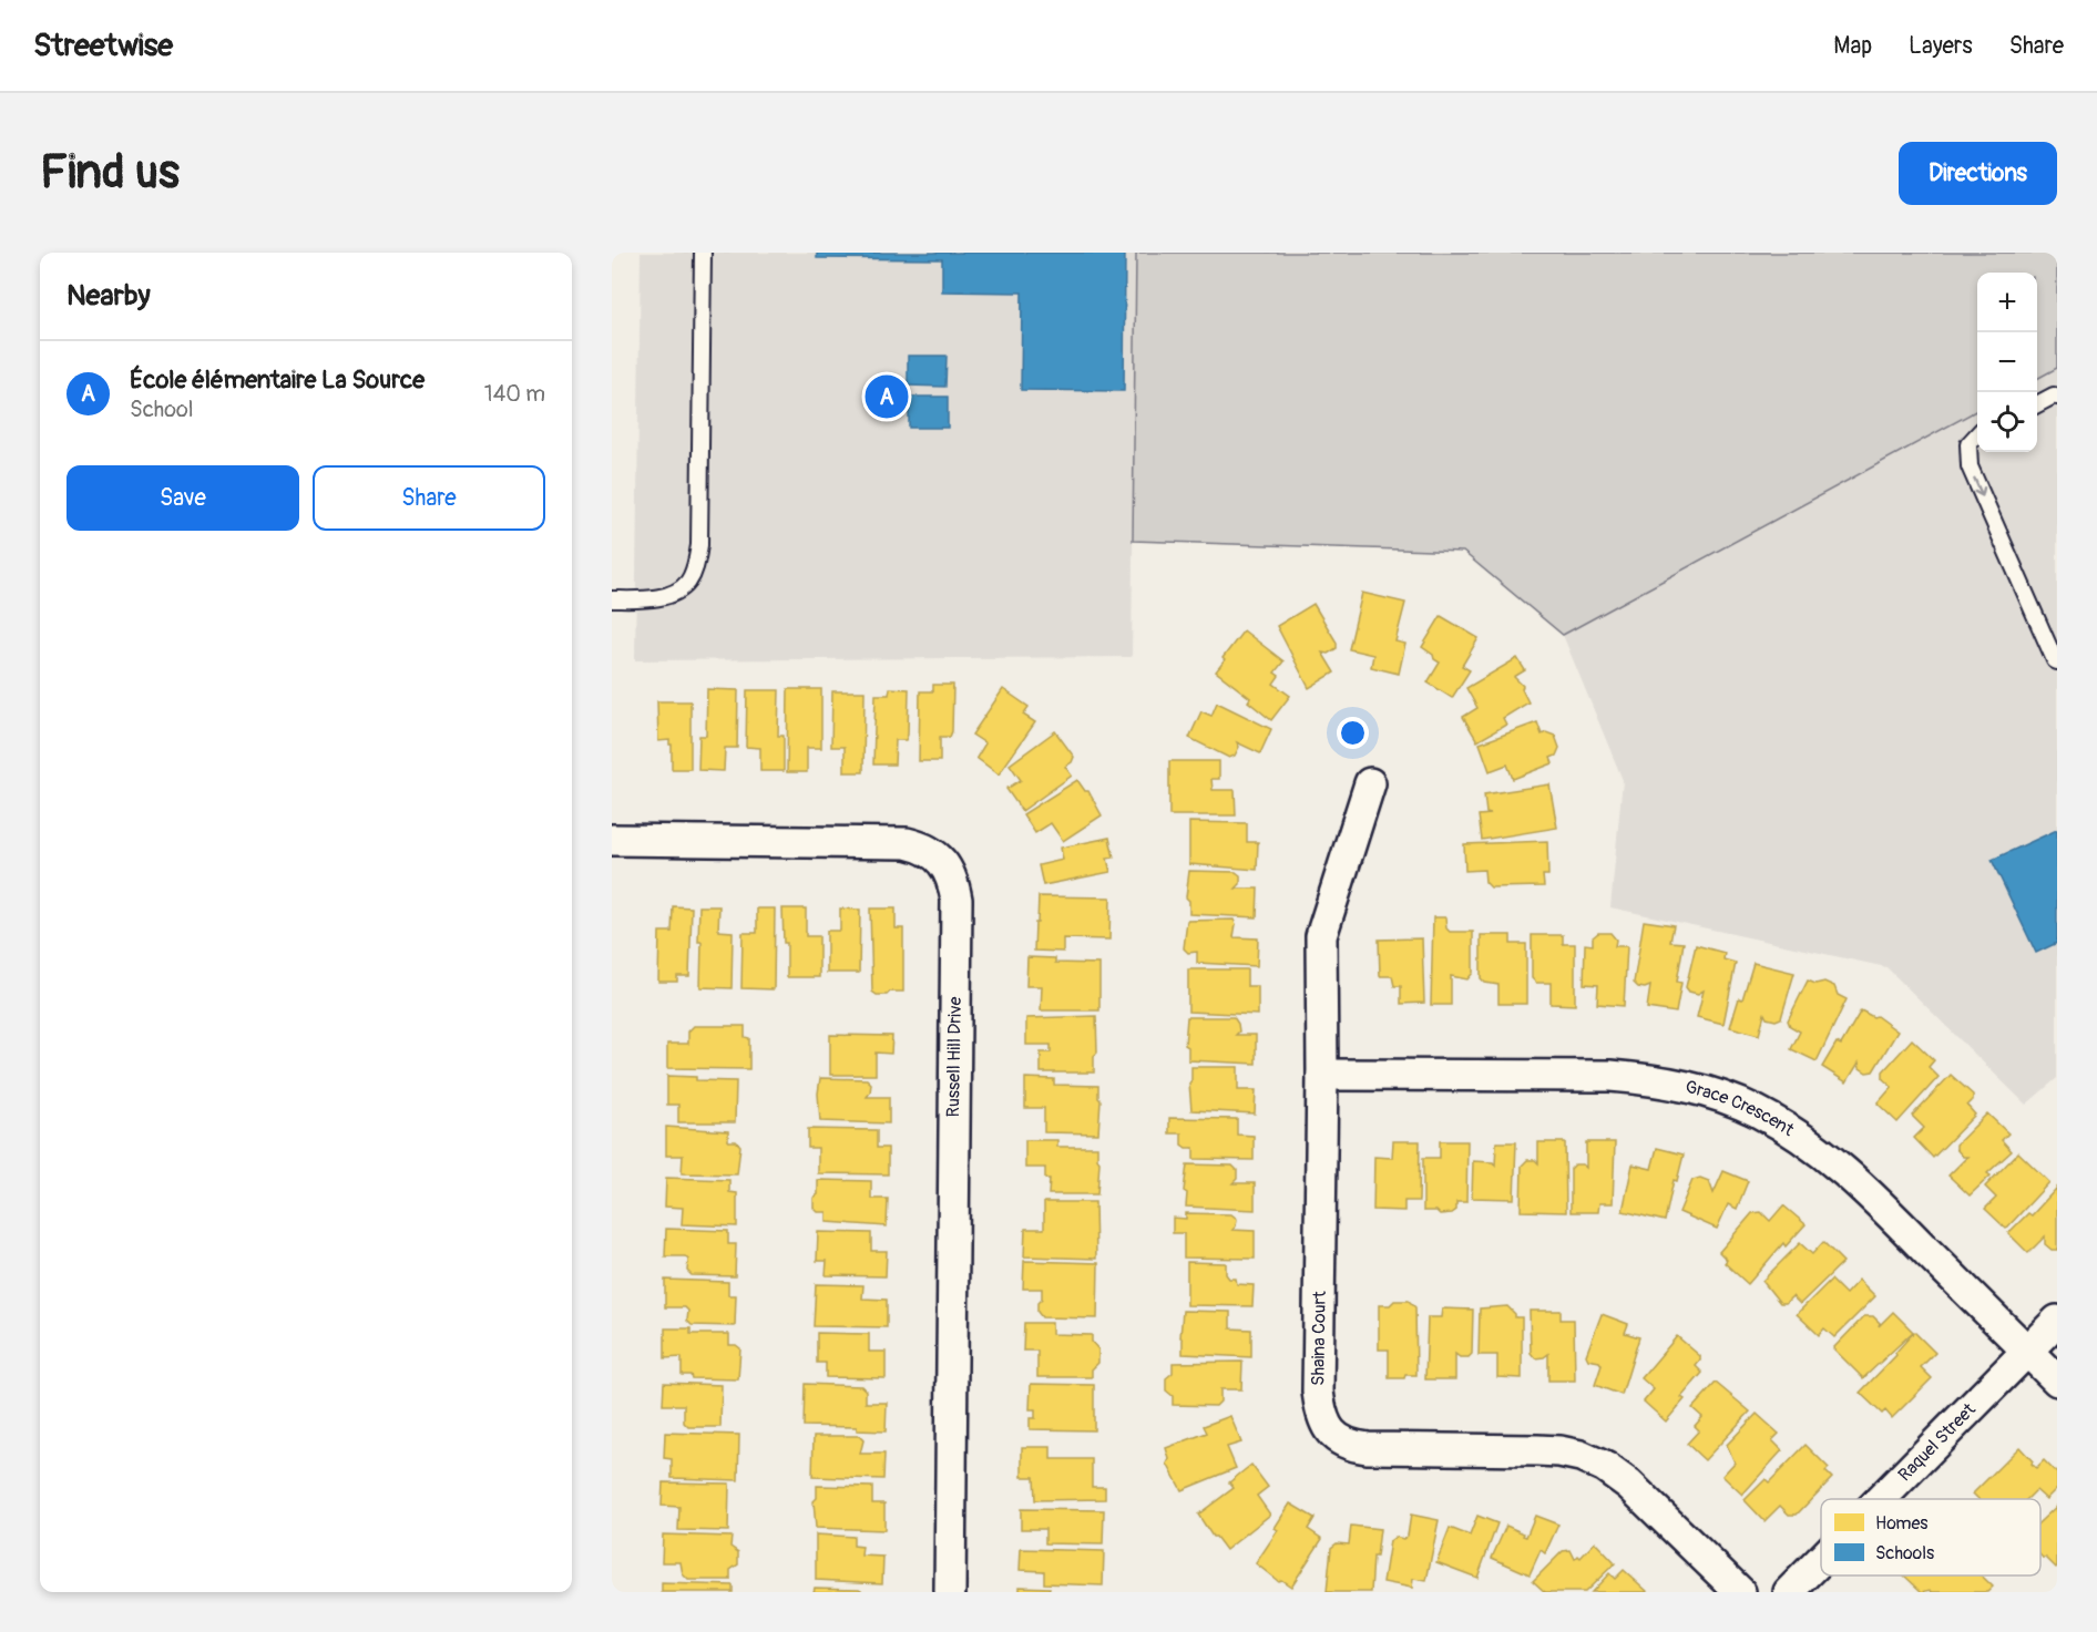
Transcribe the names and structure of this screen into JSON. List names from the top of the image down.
{
  "streets": {
    "street": [
      "Russell Hill Drive",
      "Grace Crescent",
      "Shaina Court",
      "Raquel Street"
    ]
  },
  "crossings": [
    ["Grace Crescent", "Shaina Court"],
    ["Grace Crescent", "Raquel Street"]
  ],
  "legend": ["Homes", "Schools"],
  "page": {
    "header": "Streetwise",
    "nav": ["Map", "Layers", "Share"],
    "buttons": [
      "Directions",
      ["Save", "Share"]
    ],
    "title": "Find us",
    "heading": "Nearby",
    "map_buttons": ["+", "−"],
    "list": [
      {
        "mark": "A",
        "name": "École élémentaire La Source",
        "note": "School",
        "value": "140 m"
      }
    ],
    "pins": "A"
  }
}
